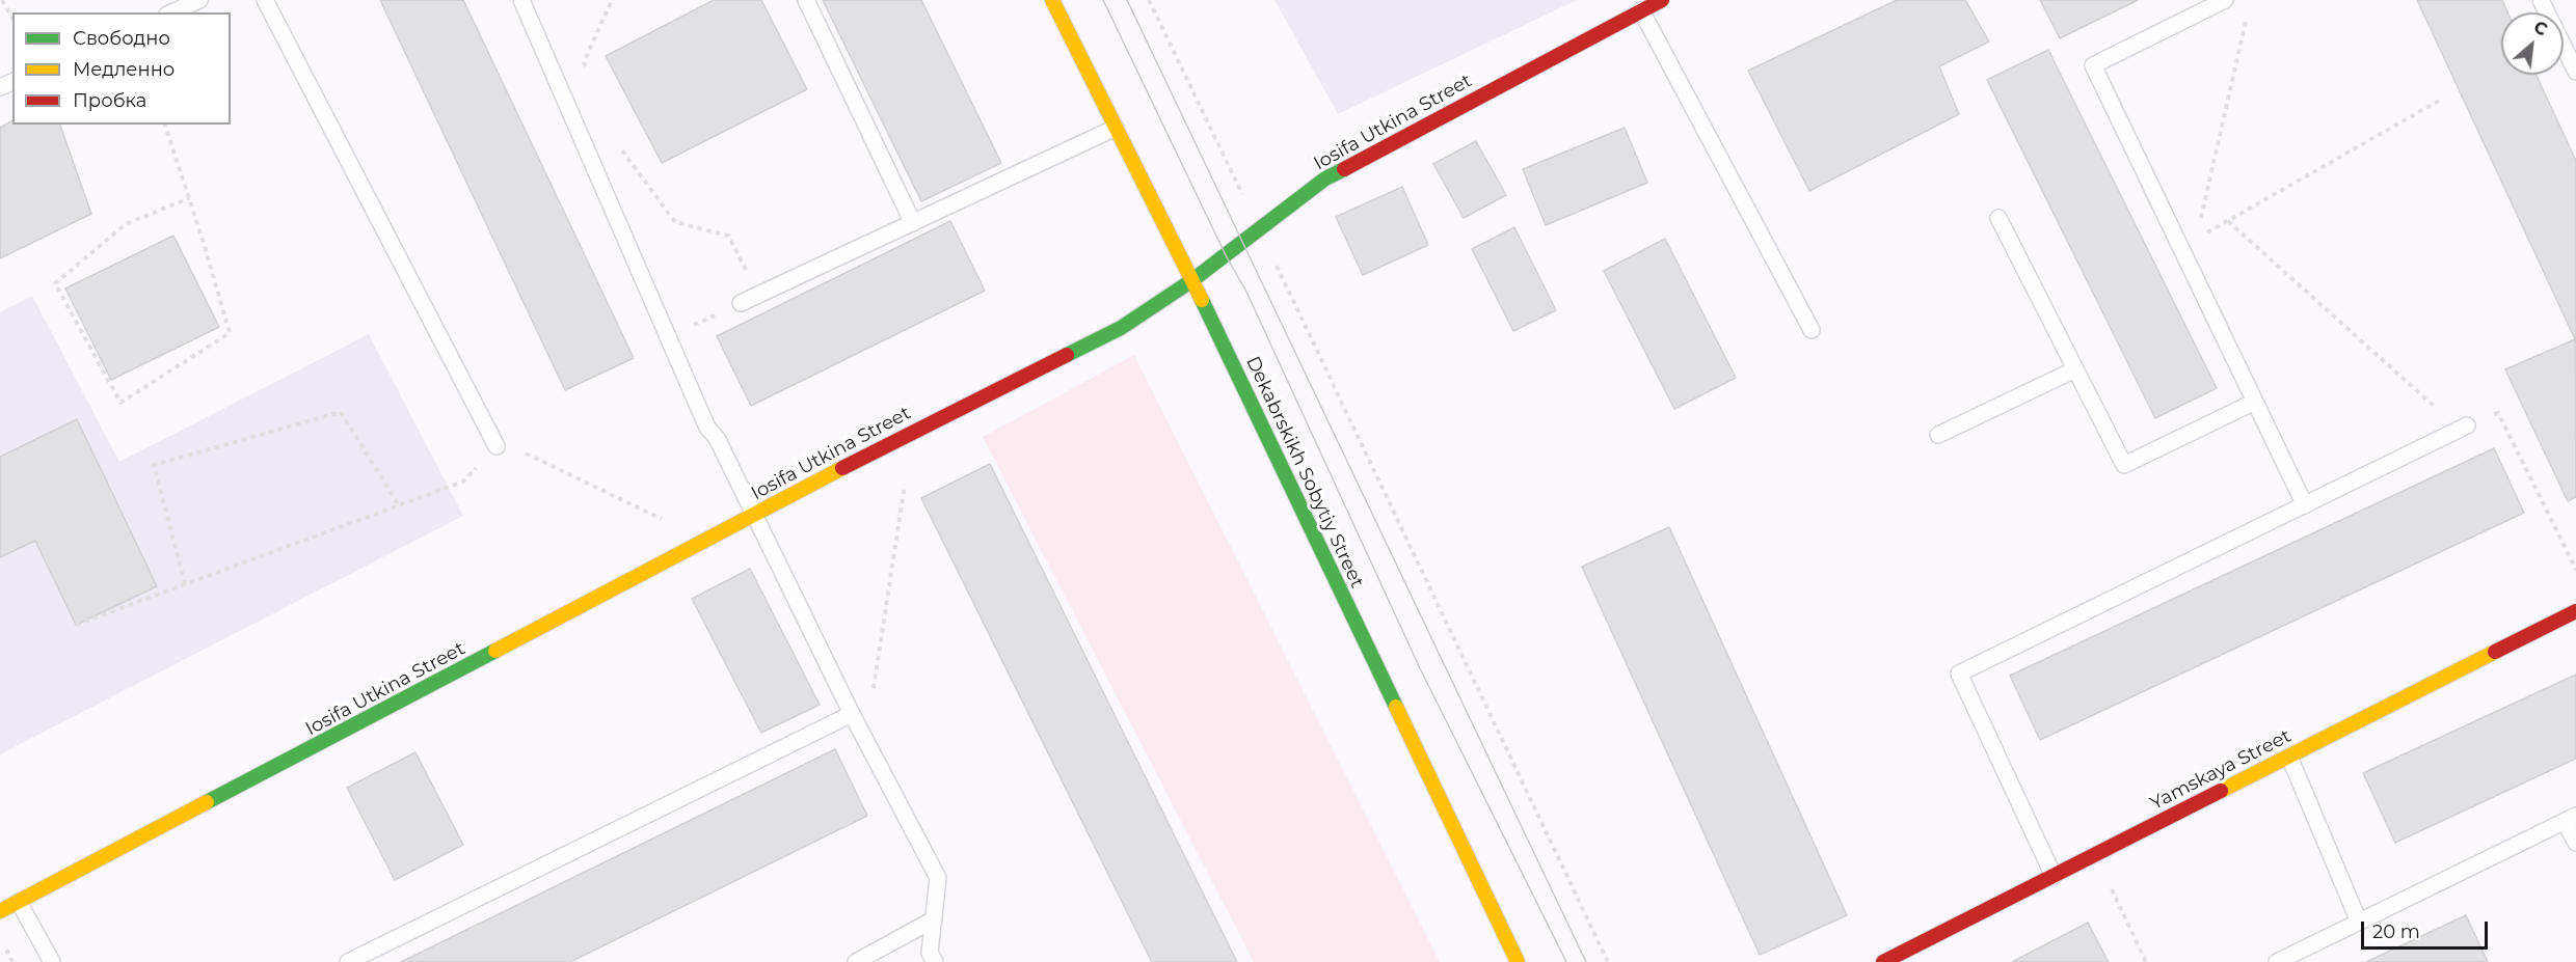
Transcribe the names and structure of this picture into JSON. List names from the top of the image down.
{
  "streets": {
    "street": ["Iosifa Utkina Street", "Dekabrskikh Sobytiy Street", "Yamskaya Street"]
  },
  "crossings": [
    ["Iosifa Utkina Street", "Dekabrskikh Sobytiy Street"]
  ],
  "legend": ["Свободно", "Медленно", "Пробка"],
  "scale_bar": "20 m",
  "north": "top right"
}
